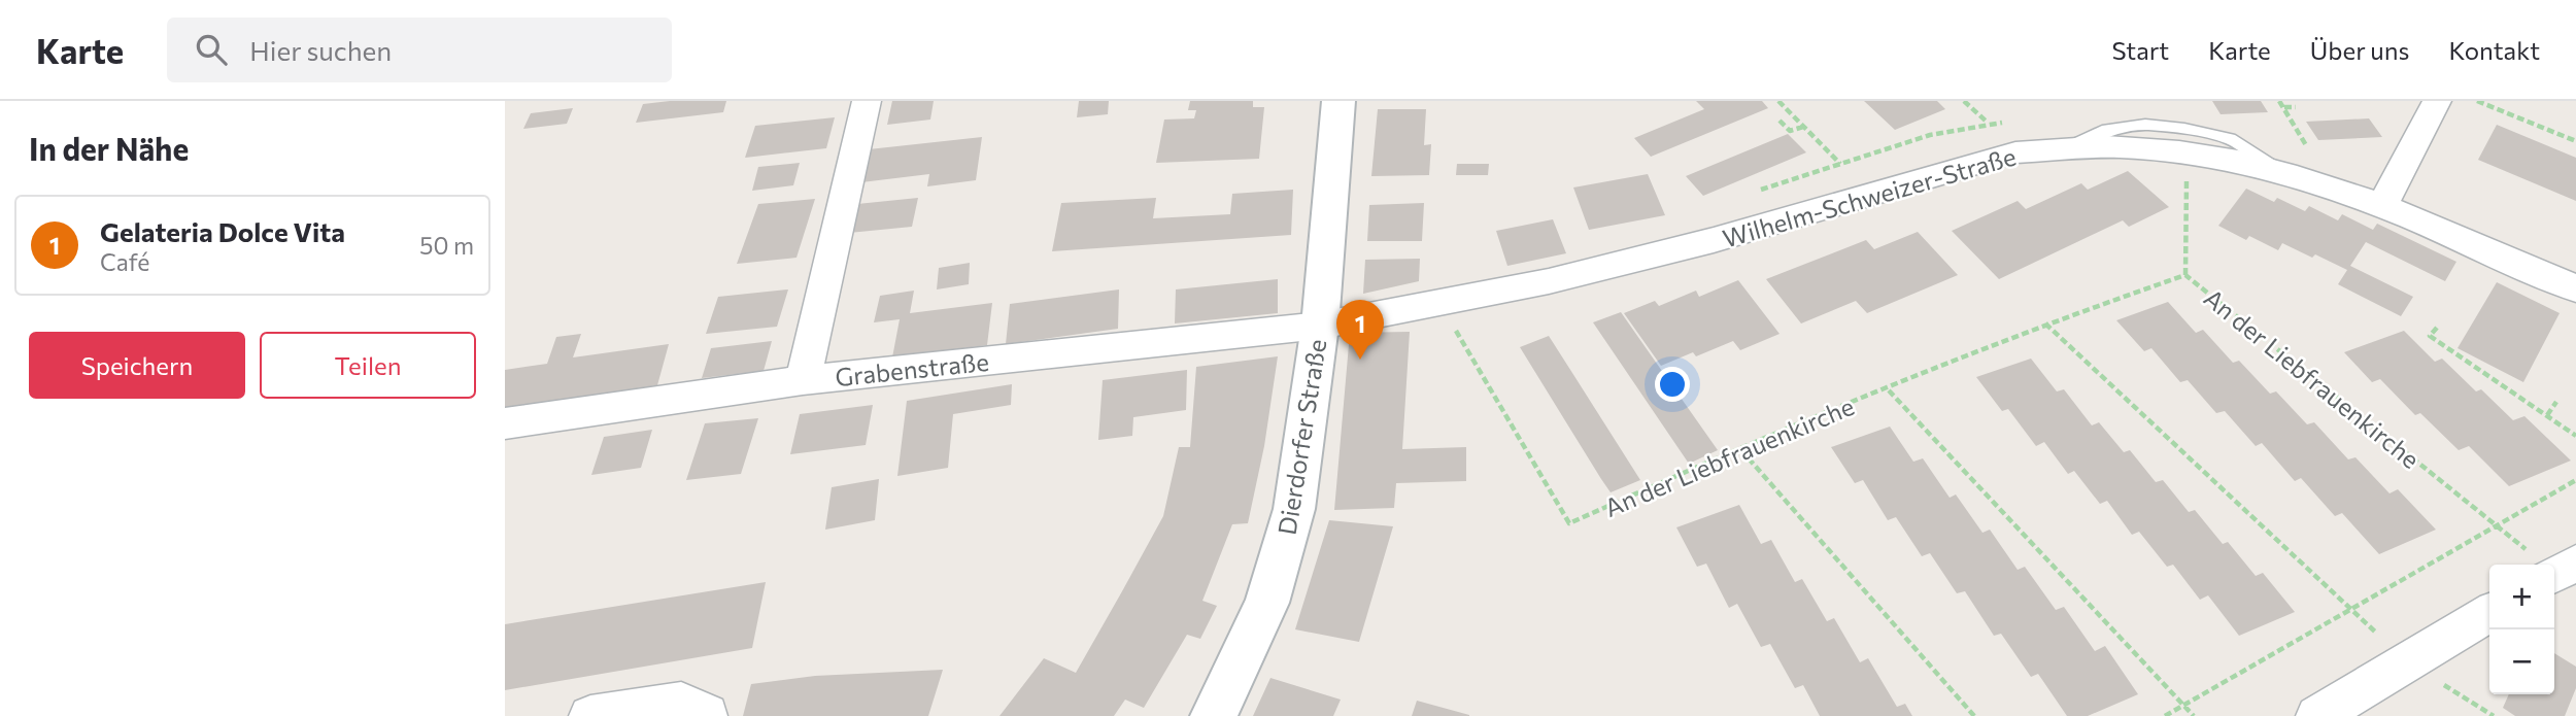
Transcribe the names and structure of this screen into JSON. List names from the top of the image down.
{
  "streets": {
    "street": ["Wilhelm-Schweizer-Straße", "Grabenstraße", "Dierdorfer Straße"],
    "path": ["An der Liebfrauenkirche"]
  },
  "crossings": [
    ["Wilhelm-Schweizer-Straße", "Grabenstraße"],
    ["Wilhelm-Schweizer-Straße", "An der Liebfrauenkirche"],
    ["Wilhelm-Schweizer-Straße", "Dierdorfer Straße"],
    ["Grabenstraße", "Dierdorfer Straße"]
  ],
  "page": {
    "header": "Karte",
    "search": "Hier suchen",
    "nav": [
      "Start",
      "Karte",
      "Über uns",
      "Kontakt"
    ],
    "heading": "In der Nähe",
    "list": [
      {
        "mark": "1",
        "name": "Gelateria Dolce Vita",
        "note": "Café",
        "value": "50 m"
      }
    ],
    "pins": "1",
    "buttons": ["Speichern", "Teilen"],
    "map_buttons": ["+", "−"]
  }
}
